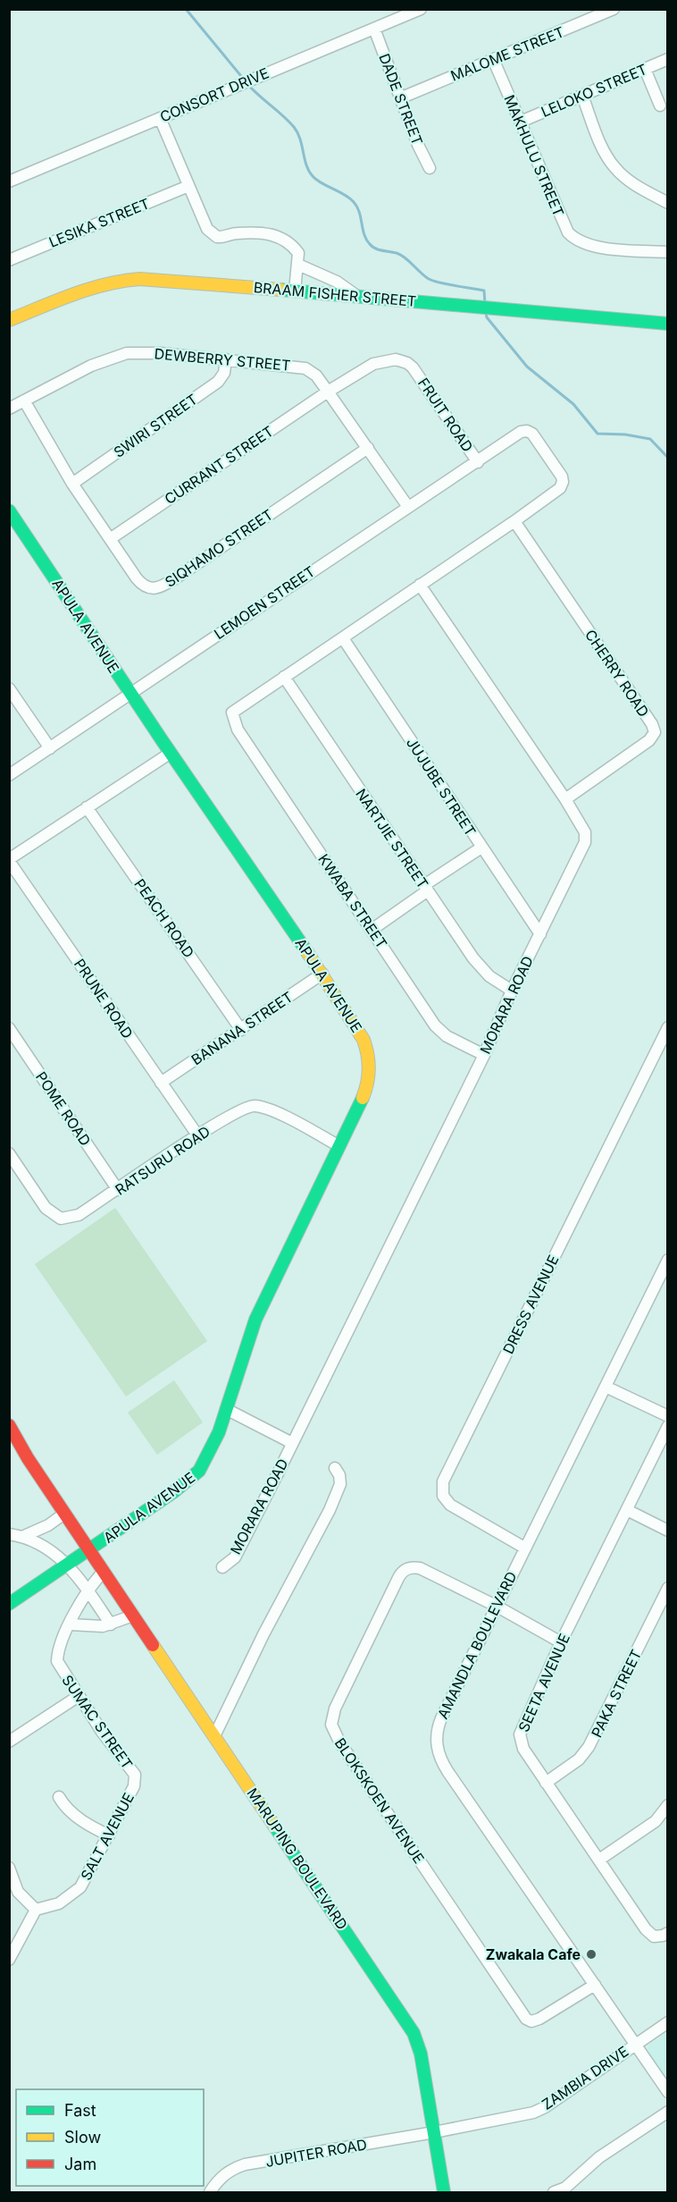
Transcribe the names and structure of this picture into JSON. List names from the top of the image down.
{
  "streets": {
    "street": [
      "MALOME STREET",
      "LELOKO STREET",
      "CONSORT DRIVE",
      "DADE STREET",
      "MAKHULU STREET",
      "LESIKA STREET",
      "BRAAM FISHER STREET",
      "DEWBERRY STREET",
      "FRUIT ROAD",
      "SWIRI STREET",
      "CURRANT STREET",
      "SIQHAMO STREET",
      "LEMOEN STREET",
      "APULA AVENUE",
      "CHERRY ROAD",
      "JUJUBE STREET",
      "NARTJIE STREET",
      "KWABA STREET",
      "PEACH ROAD",
      "PRUNE ROAD",
      "MORARA ROAD",
      "BANANA STREET",
      "POME ROAD",
      "RATSURU ROAD",
      "DRESS AVENUE",
      "AMANDLA BOULEVARD",
      "SEETA AVENUE",
      "PAKA STREET",
      "SUMAC STREET",
      "BLOKSKOEN AVENUE",
      "SALT AVENUE",
      "MARUPING BOULEVARD",
      "ZAMBIA DRIVE",
      "JUPITER ROAD"
    ]
  },
  "crossings": [
    ["MALOME STREET", "DADE STREET"],
    ["MALOME STREET", "MAKHULU STREET"],
    ["LELOKO STREET", "MAKHULU STREET"],
    ["CONSORT DRIVE", "DADE STREET"],
    ["DEWBERRY STREET", "FRUIT ROAD"],
    ["DEWBERRY STREET", "SWIRI STREET"],
    ["DEWBERRY STREET", "CURRANT STREET"],
    ["DEWBERRY STREET", "SIQHAMO STREET"],
    ["DEWBERRY STREET", "LEMOEN STREET"],
    ["FRUIT ROAD", "CURRANT STREET"],
    ["FRUIT ROAD", "LEMOEN STREET"],
    ["SWIRI STREET", "SIQHAMO STREET"],
    ["CURRANT STREET", "SIQHAMO STREET"],
    ["LEMOEN STREET", "APULA AVENUE"],
    ["LEMOEN STREET", "CHERRY ROAD"],
    ["APULA AVENUE", "MORARA ROAD"],
    ["APULA AVENUE", "BANANA STREET"],
    ["APULA AVENUE", "RATSURU ROAD"],
    ["APULA AVENUE", "MARUPING BOULEVARD"],
    ["CHERRY ROAD", "MORARA ROAD"],
    ["JUJUBE STREET", "MORARA ROAD"],
    ["NARTJIE STREET", "KWABA STREET"],
    ["NARTJIE STREET", "MORARA ROAD"],
    ["KWABA STREET", "MORARA ROAD"],
    ["PEACH ROAD", "PRUNE ROAD"],
    ["PEACH ROAD", "BANANA STREET"],
    ["PRUNE ROAD", "BANANA STREET"],
    ["PRUNE ROAD", "RATSURU ROAD"],
    ["POME ROAD", "RATSURU ROAD"],
    ["DRESS AVENUE", "AMANDLA BOULEVARD"],
    ["AMANDLA BOULEVARD", "BLOKSKOEN AVENUE"],
    ["AMANDLA BOULEVARD", "ZAMBIA DRIVE"],
    ["SEETA AVENUE", "PAKA STREET"],
    ["SEETA AVENUE", "BLOKSKOEN AVENUE"],
    ["SUMAC STREET", "SALT AVENUE"],
    ["MARUPING BOULEVARD", "ZAMBIA DRIVE"],
    ["MARUPING BOULEVARD", "JUPITER ROAD"],
    ["ZAMBIA DRIVE", "JUPITER ROAD"]
  ],
  "places": ["Zwakala Cafe"],
  "legend": ["Fast", "Slow", "Jam"]
}
